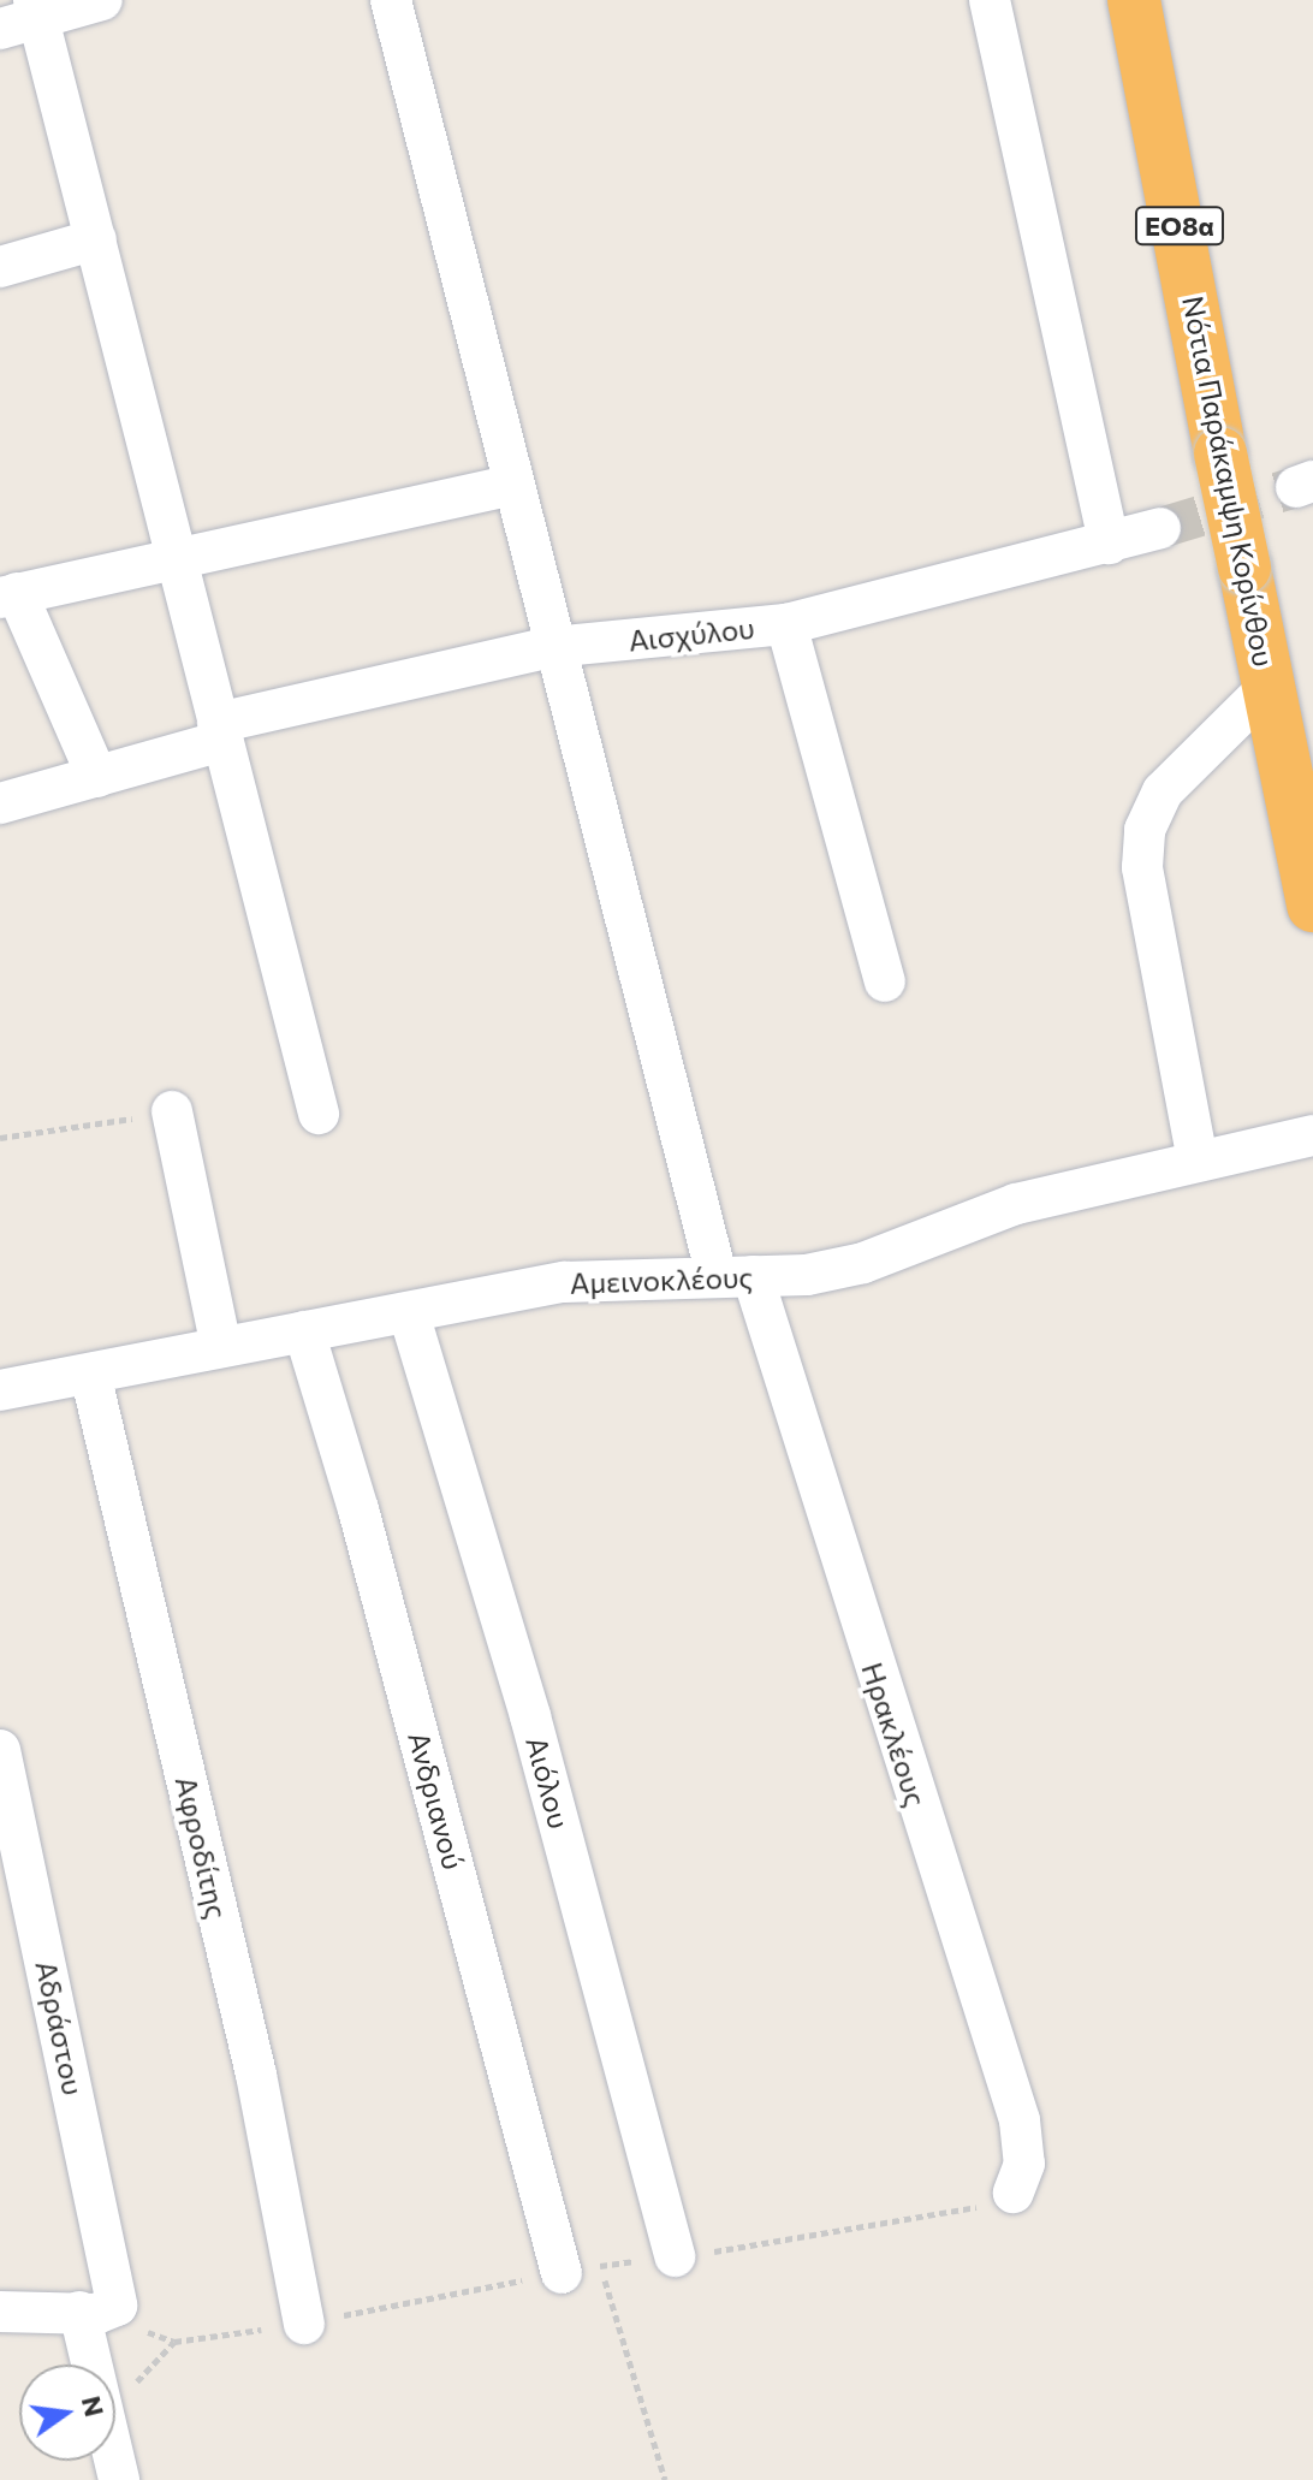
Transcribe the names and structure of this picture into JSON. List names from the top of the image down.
{
  "streets": {
    "highway": ["ΕΟ8α", "Νότια Παράκαμψη Κορίνθου"],
    "street": [
      "Αισχύλου",
      "Αμεινοκλέους",
      "Ηρακλέους",
      "Αιόλου",
      "Ανδριανού",
      "Αφροδίτης",
      "Αδράστου"
    ]
  },
  "crossings": [
    ["Αισχύλου", "Ηρακλέους"],
    ["Αμεινοκλέους", "Ηρακλέους"],
    ["Αμεινοκλέους", "Αιόλου"],
    ["Αμεινοκλέους", "Ανδριανού"],
    ["Αμεινοκλέους", "Αφροδίτης"]
  ],
  "north": "right"
}
